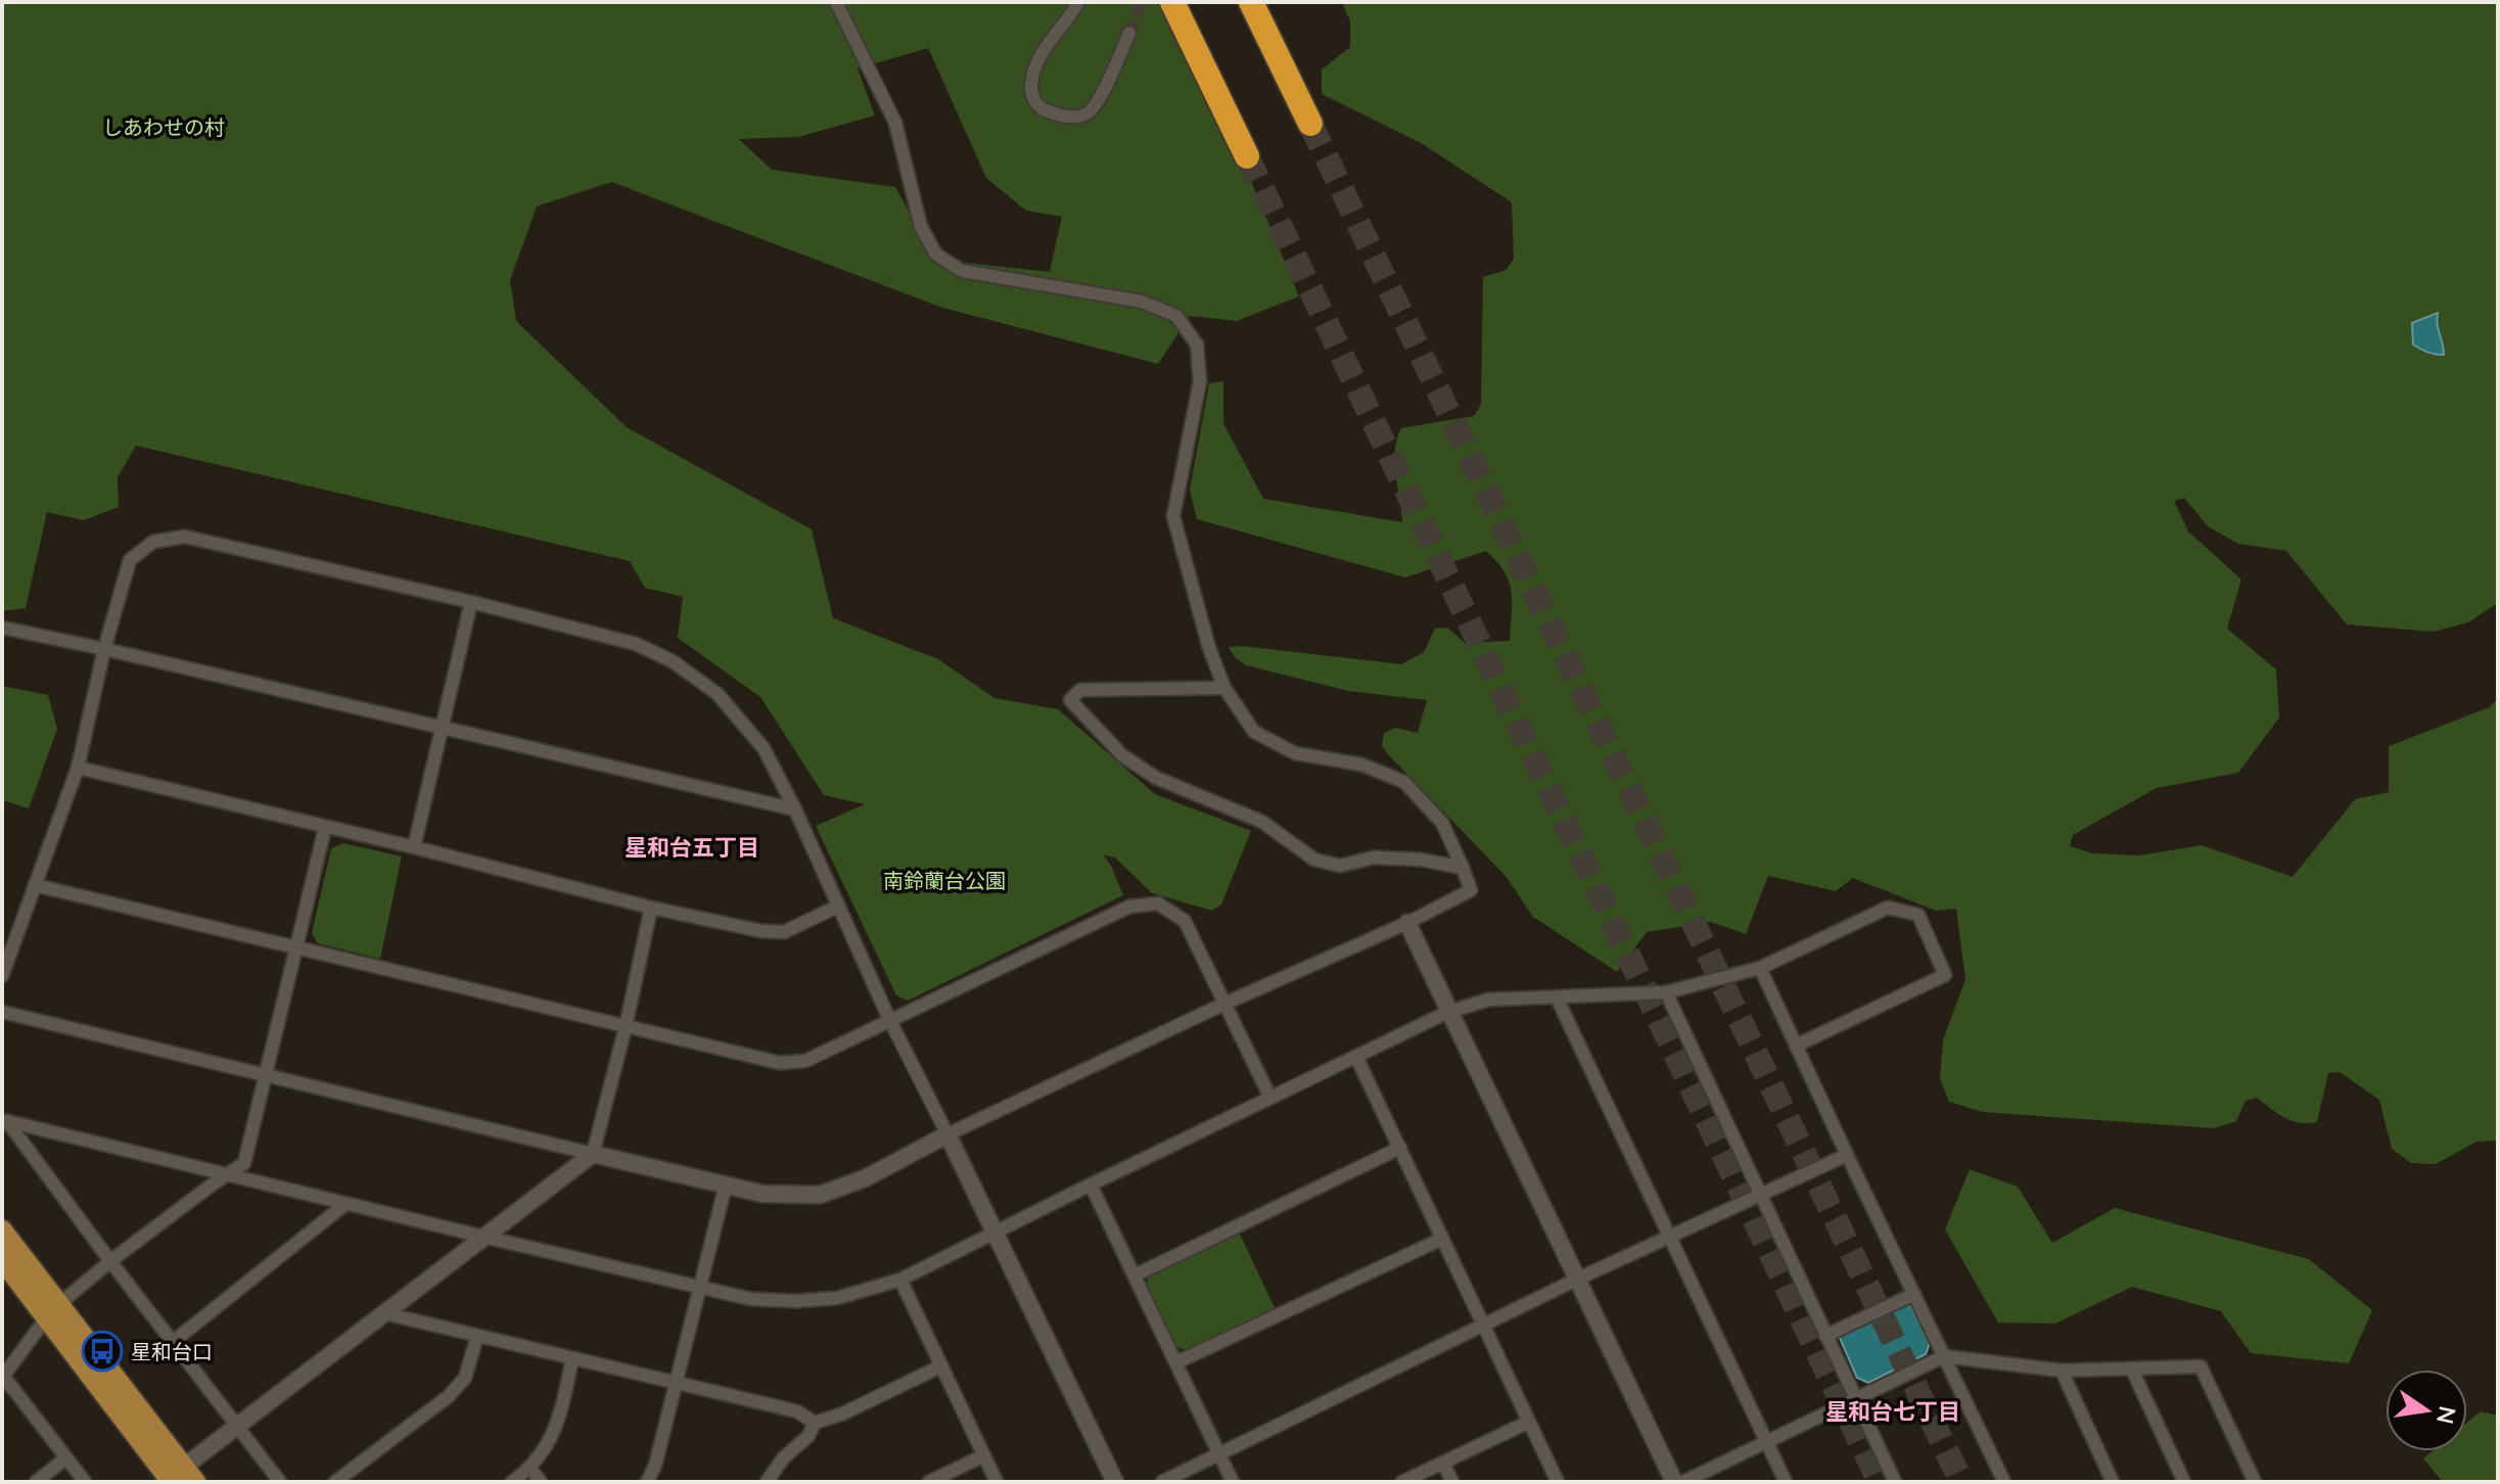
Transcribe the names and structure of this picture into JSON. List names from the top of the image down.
{
  "districts": ["星和台五丁目", "星和台七丁目"],
  "parks": ["しあわせの村", "南鈴蘭台公園"],
  "places": {
    "bus stop": ["星和台口"]
  },
  "north": "right"
}
